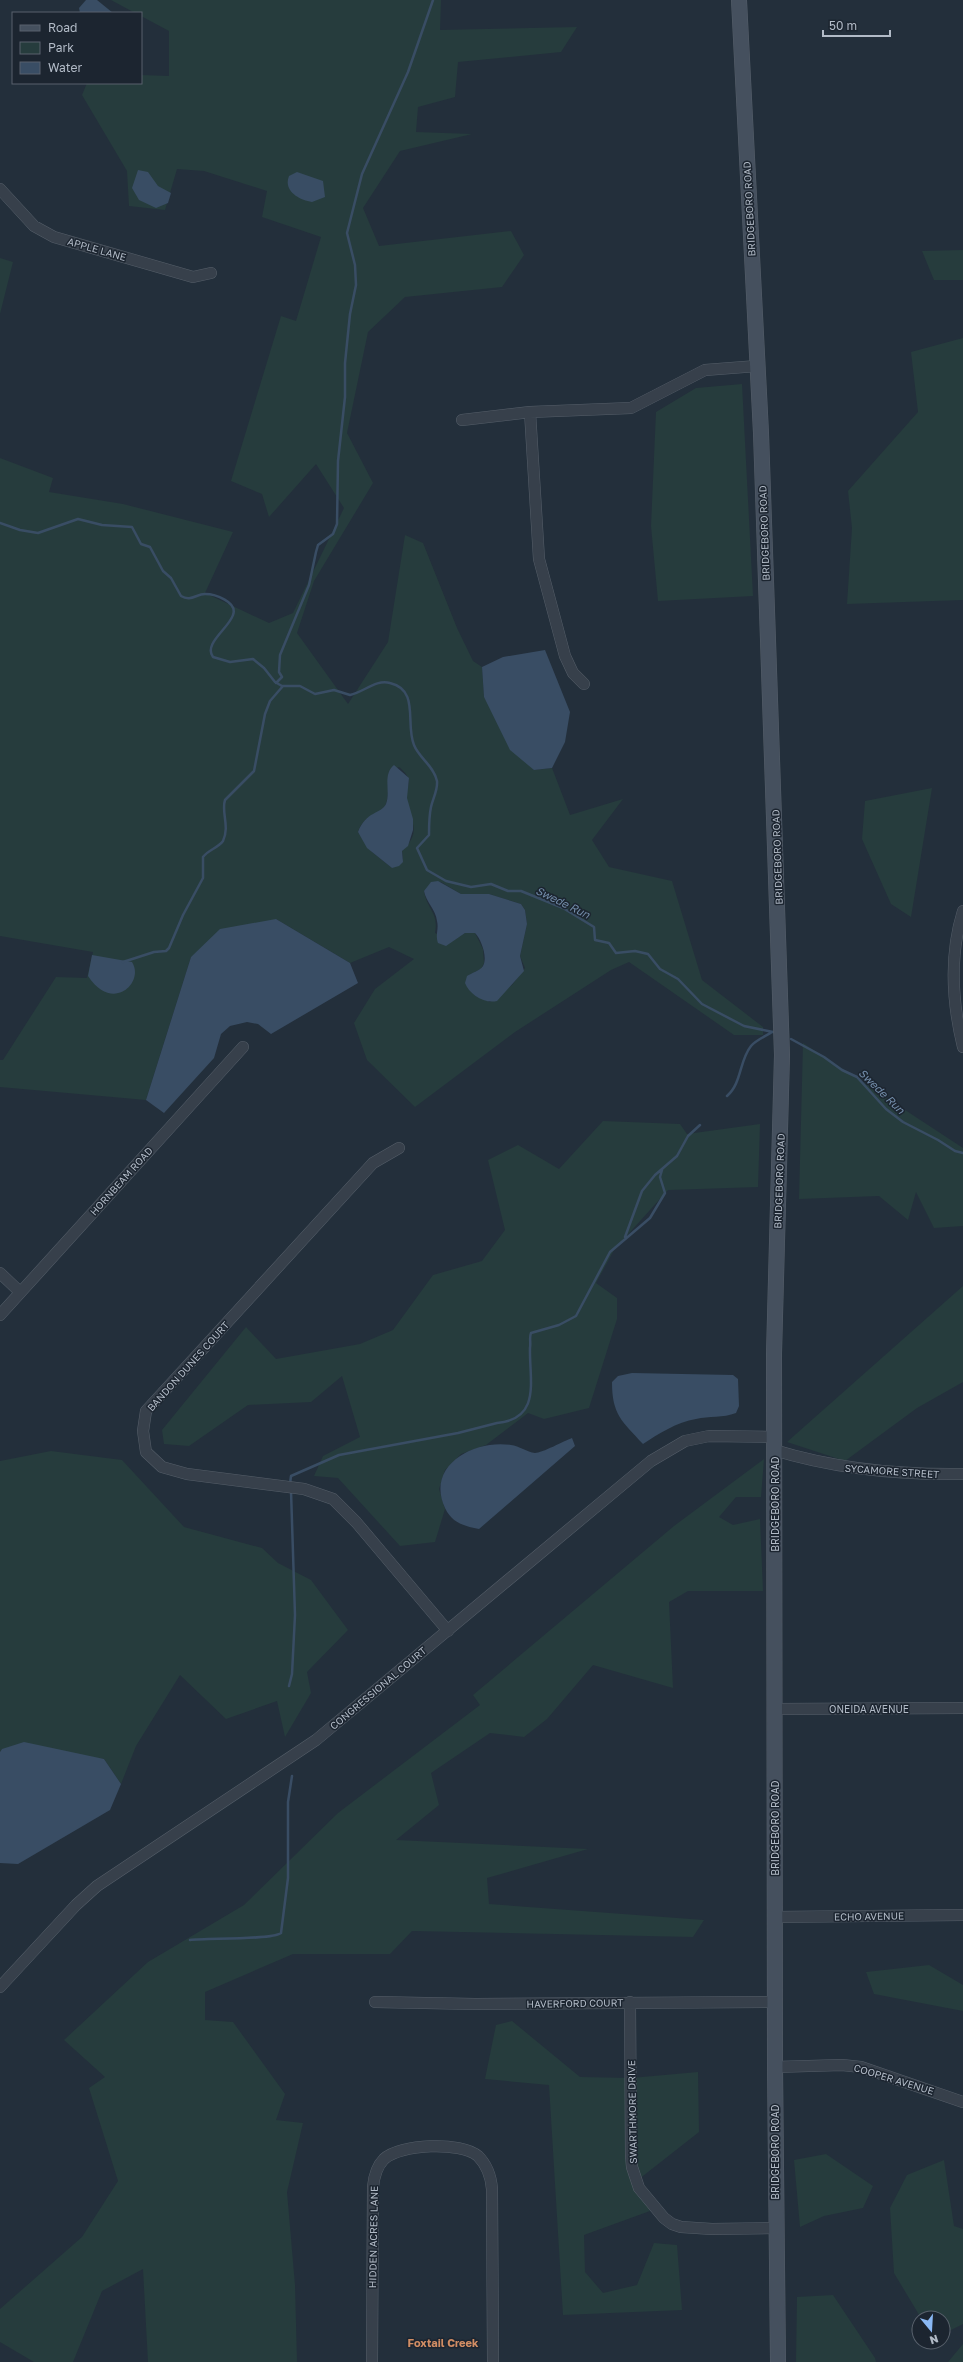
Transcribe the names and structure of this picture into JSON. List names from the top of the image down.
{
  "streets": {
    "main road": ["BRIDGEBORO ROAD"],
    "street": [
      "APPLE LANE",
      "HORNBEAM ROAD",
      "BANDON DUNES COURT",
      "SYCAMORE STREET",
      "CONGRESSIONAL COURT",
      "ONEIDA AVENUE",
      "ECHO AVENUE",
      "HAVERFORD COURT",
      "COOPER AVENUE",
      "SWARTHMORE DRIVE",
      "HIDDEN ACRES LANE"
    ]
  },
  "crossings": [
    ["BRIDGEBORO ROAD", "SYCAMORE STREET"],
    ["BRIDGEBORO ROAD", "CONGRESSIONAL COURT"],
    ["BRIDGEBORO ROAD", "ONEIDA AVENUE"],
    ["BRIDGEBORO ROAD", "ECHO AVENUE"],
    ["BRIDGEBORO ROAD", "HAVERFORD COURT"],
    ["BRIDGEBORO ROAD", "COOPER AVENUE"],
    ["BRIDGEBORO ROAD", "SWARTHMORE DRIVE"],
    ["BANDON DUNES COURT", "CONGRESSIONAL COURT"],
    ["SYCAMORE STREET", "CONGRESSIONAL COURT"],
    ["HAVERFORD COURT", "SWARTHMORE DRIVE"]
  ],
  "districts": ["Foxtail Creek"],
  "water": ["Swede Run"],
  "legend": ["Road", "Park", "Water"],
  "scale_bar": "50 m",
  "north": "bottom"
}
